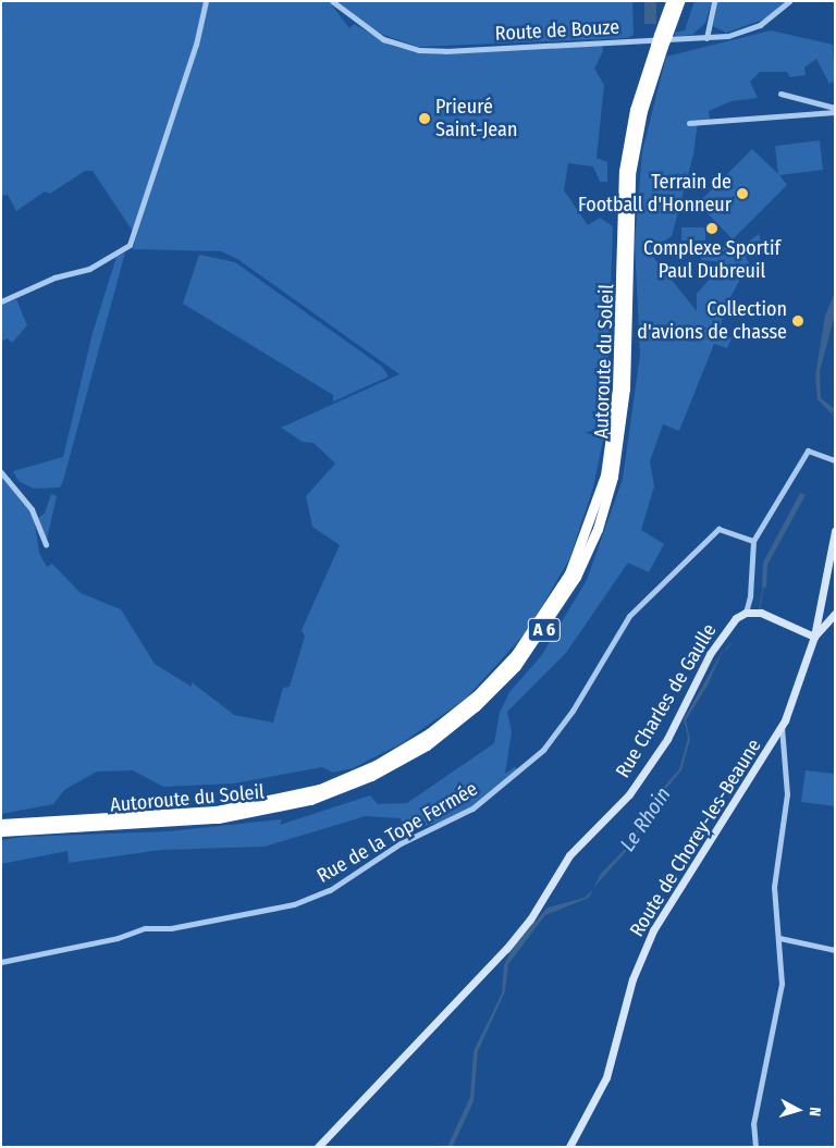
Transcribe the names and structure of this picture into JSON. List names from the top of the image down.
{
  "streets": {
    "highway": ["Autoroute du Soleil", "A 6"],
    "street": [
      "Route de Bouze",
      "Rue Charles de Gaulle",
      "Rue de la Tope Fermée",
      "Route de Chorey-les-Beaune"
    ]
  },
  "water": ["Le Rhoin"],
  "places": [
    "Prieuré Saint-Jean",
    "Terrain de Football d'Honneur",
    "Complexe Sportif Paul Dubreuil",
    "Collection d'avions de chasse"
  ],
  "north": "right"
}
